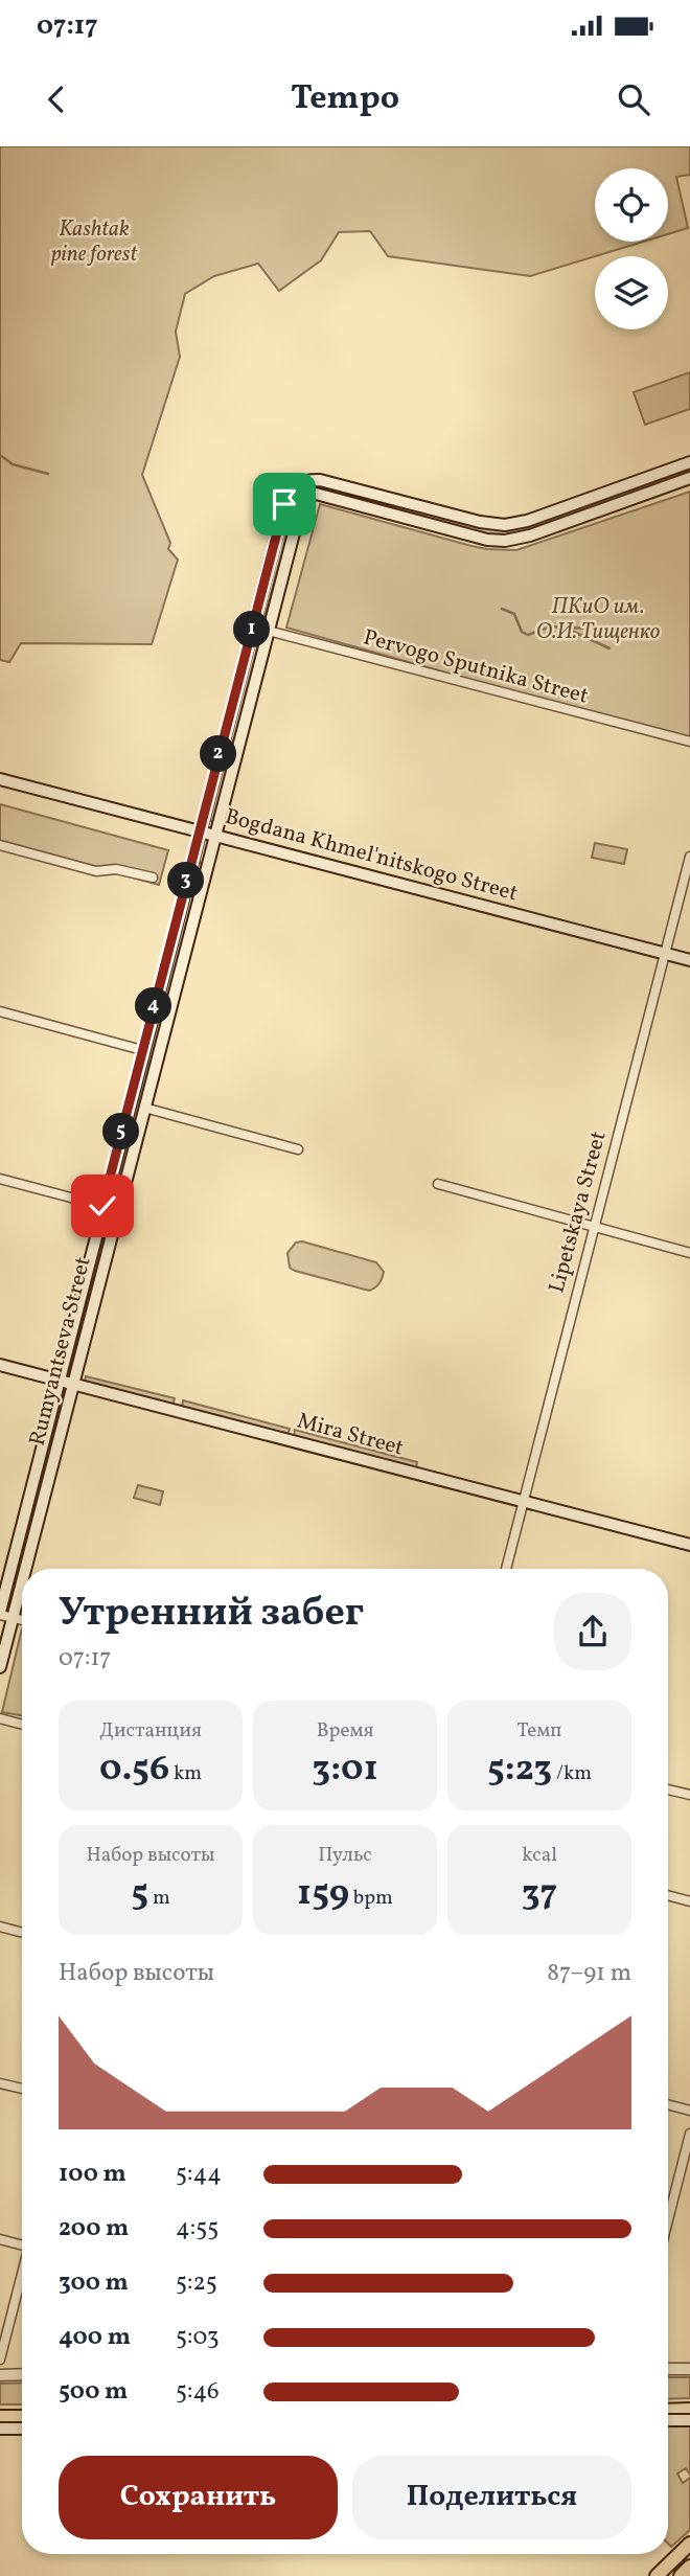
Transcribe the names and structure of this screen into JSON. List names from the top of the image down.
{
  "streets": {
    "main road": ["Bogdana Khmel'nitskogo Street", "Rumyantseva Street", "Mira Street"],
    "street": ["Pervogo Sputnika Street", "Lipetskaya Street"]
  },
  "crossings": [
    ["Pervogo Sputnika Street", "Rumyantseva Street"],
    ["Bogdana Khmel'nitskogo Street", "Lipetskaya Street"],
    ["Bogdana Khmel'nitskogo Street", "Rumyantseva Street"],
    ["Lipetskaya Street", "Mira Street"],
    ["Rumyantseva Street", "Mira Street"]
  ],
  "parks": ["Kashtak pine forest", "ПКиО им. О.И. Тищенко"],
  "page": {
    "status": "07:17",
    "header": "Tempo",
    "pins": [
      "1",
      "2",
      "3",
      "4",
      "5"
    ],
    "heading": ["Утренний забег", "07:17"],
    "stats": [
      ["Дистанция", "0.56 km"],
      ["Время", "3:01"],
      ["Темп", "5:23 /km"],
      ["Набор высоты", "5 m"],
      ["Пульс", "159 bpm"],
      ["kcal", "37"]
    ],
    "chart": ["Набор высоты", "87–91 m"],
    "list": [
      {
        "name": "100 m",
        "note": "5:44"
      },
      {
        "name": "200 m",
        "note": "4:55"
      },
      {
        "name": "300 m",
        "note": "5:25"
      },
      {
        "name": "400 m",
        "note": "5:03"
      },
      {
        "name": "500 m",
        "note": "5:46"
      }
    ],
    "buttons": ["Сохранить", "Поделиться"]
  }
}
